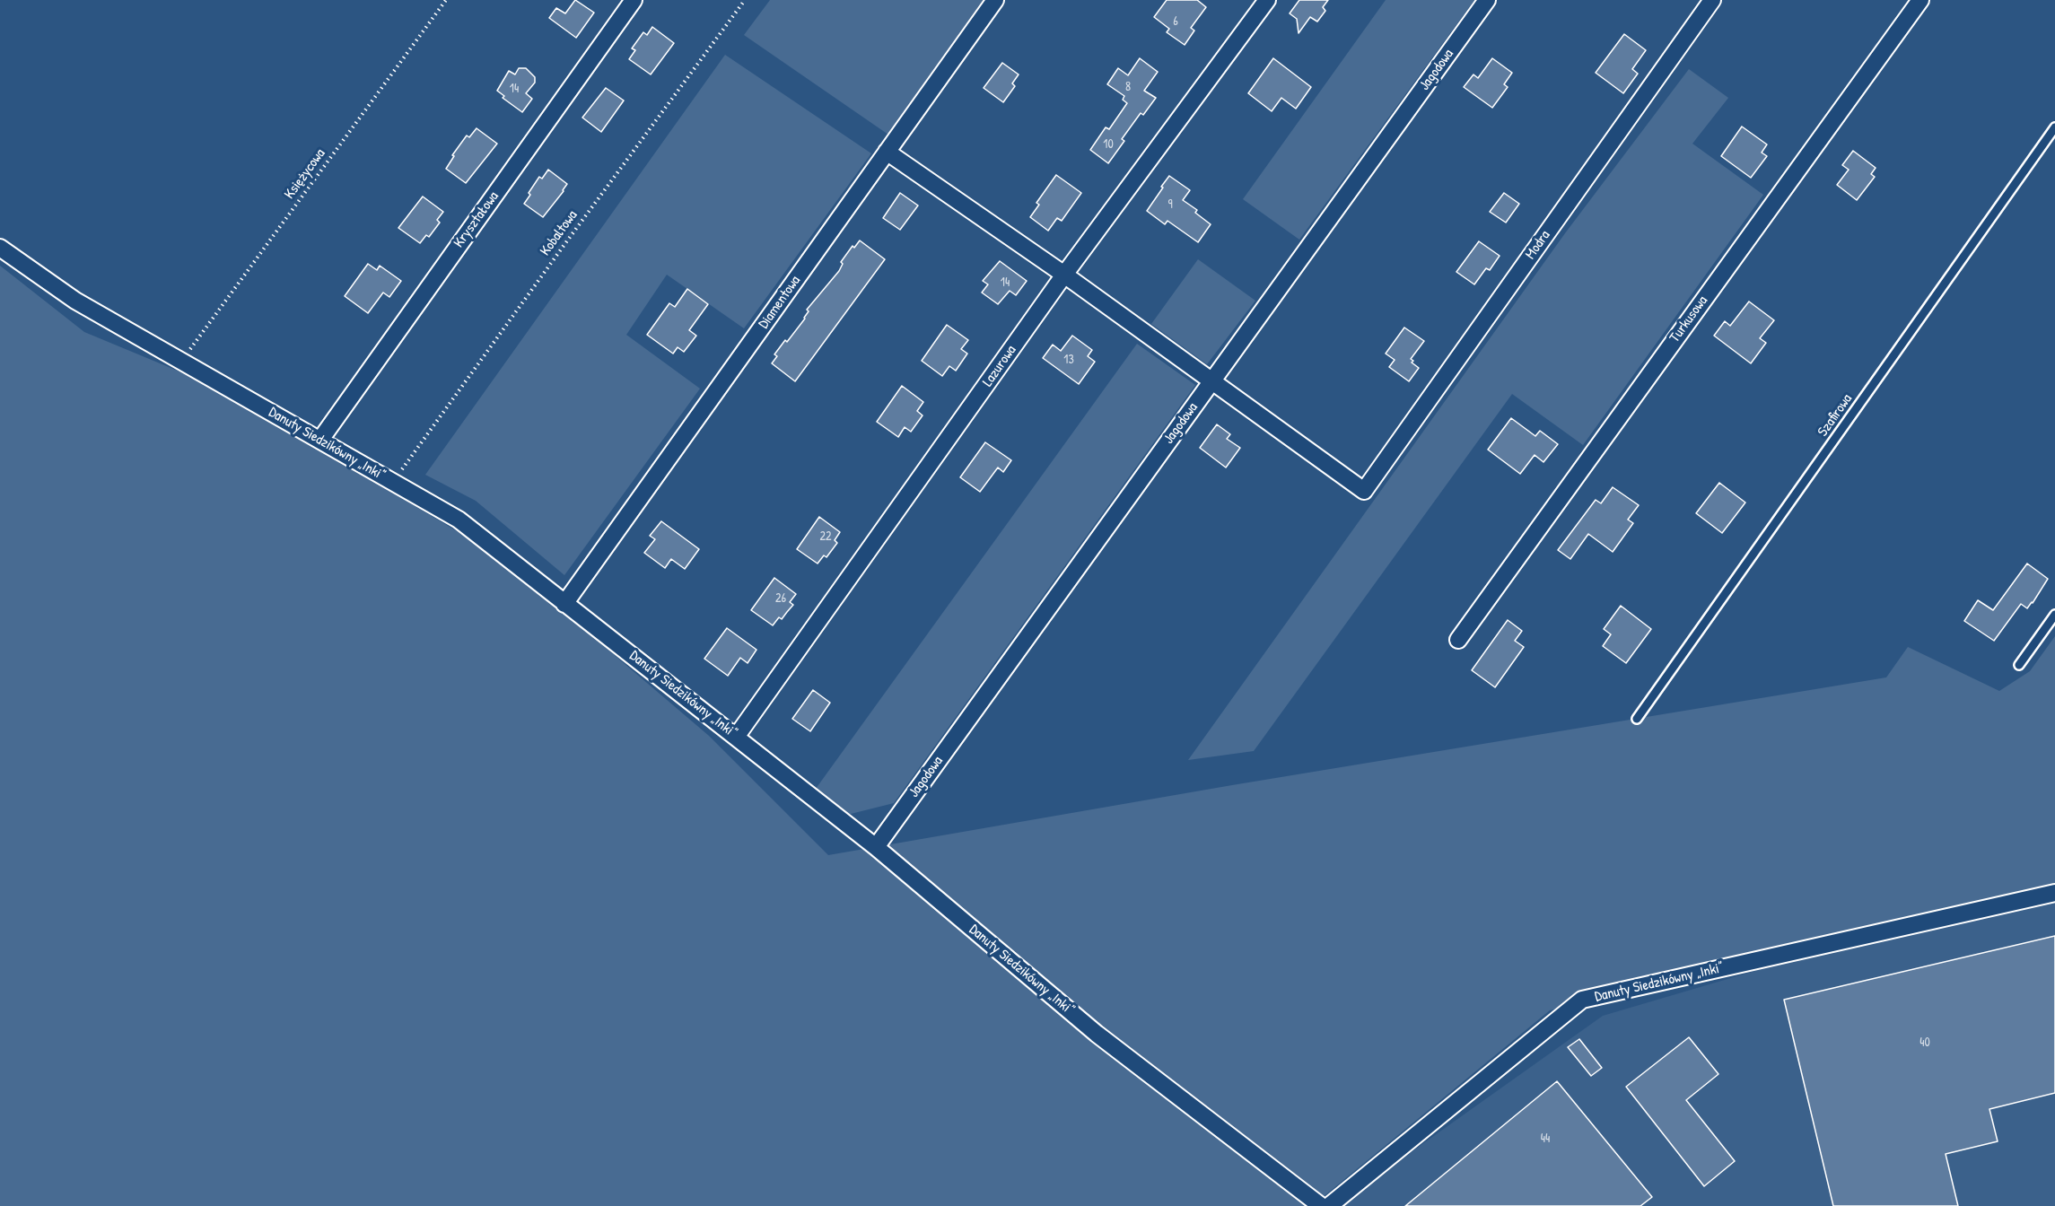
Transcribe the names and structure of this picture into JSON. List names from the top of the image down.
{
  "streets": {
    "street": [
      "Jagodowa",
      "Kryształowa",
      "Modra",
      "Diamentowa",
      "Turkusowa",
      "Lazurowa",
      "Danuty Siedzikówny „Inki”"
    ],
    "lane": ["Szafirowa"],
    "path": ["Księżycowa", "Kobaltowa"]
  },
  "crossings": [
    ["Jagodowa", "Modra"],
    ["Jagodowa", "Danuty Siedzikówny „Inki”"],
    ["Księżycowa", "Danuty Siedzikówny „Inki”"],
    ["Kryształowa", "Danuty Siedzikówny „Inki”"],
    ["Kobaltowa", "Danuty Siedzikówny „Inki”"],
    ["Diamentowa", "Danuty Siedzikówny „Inki”"],
    ["Lazurowa", "Danuty Siedzikówny „Inki”"]
  ],
  "house_numbers": [
    "6",
    "8",
    "14",
    "10",
    "9",
    "14",
    "13",
    "22",
    "26",
    "40",
    "44"
  ]
}
